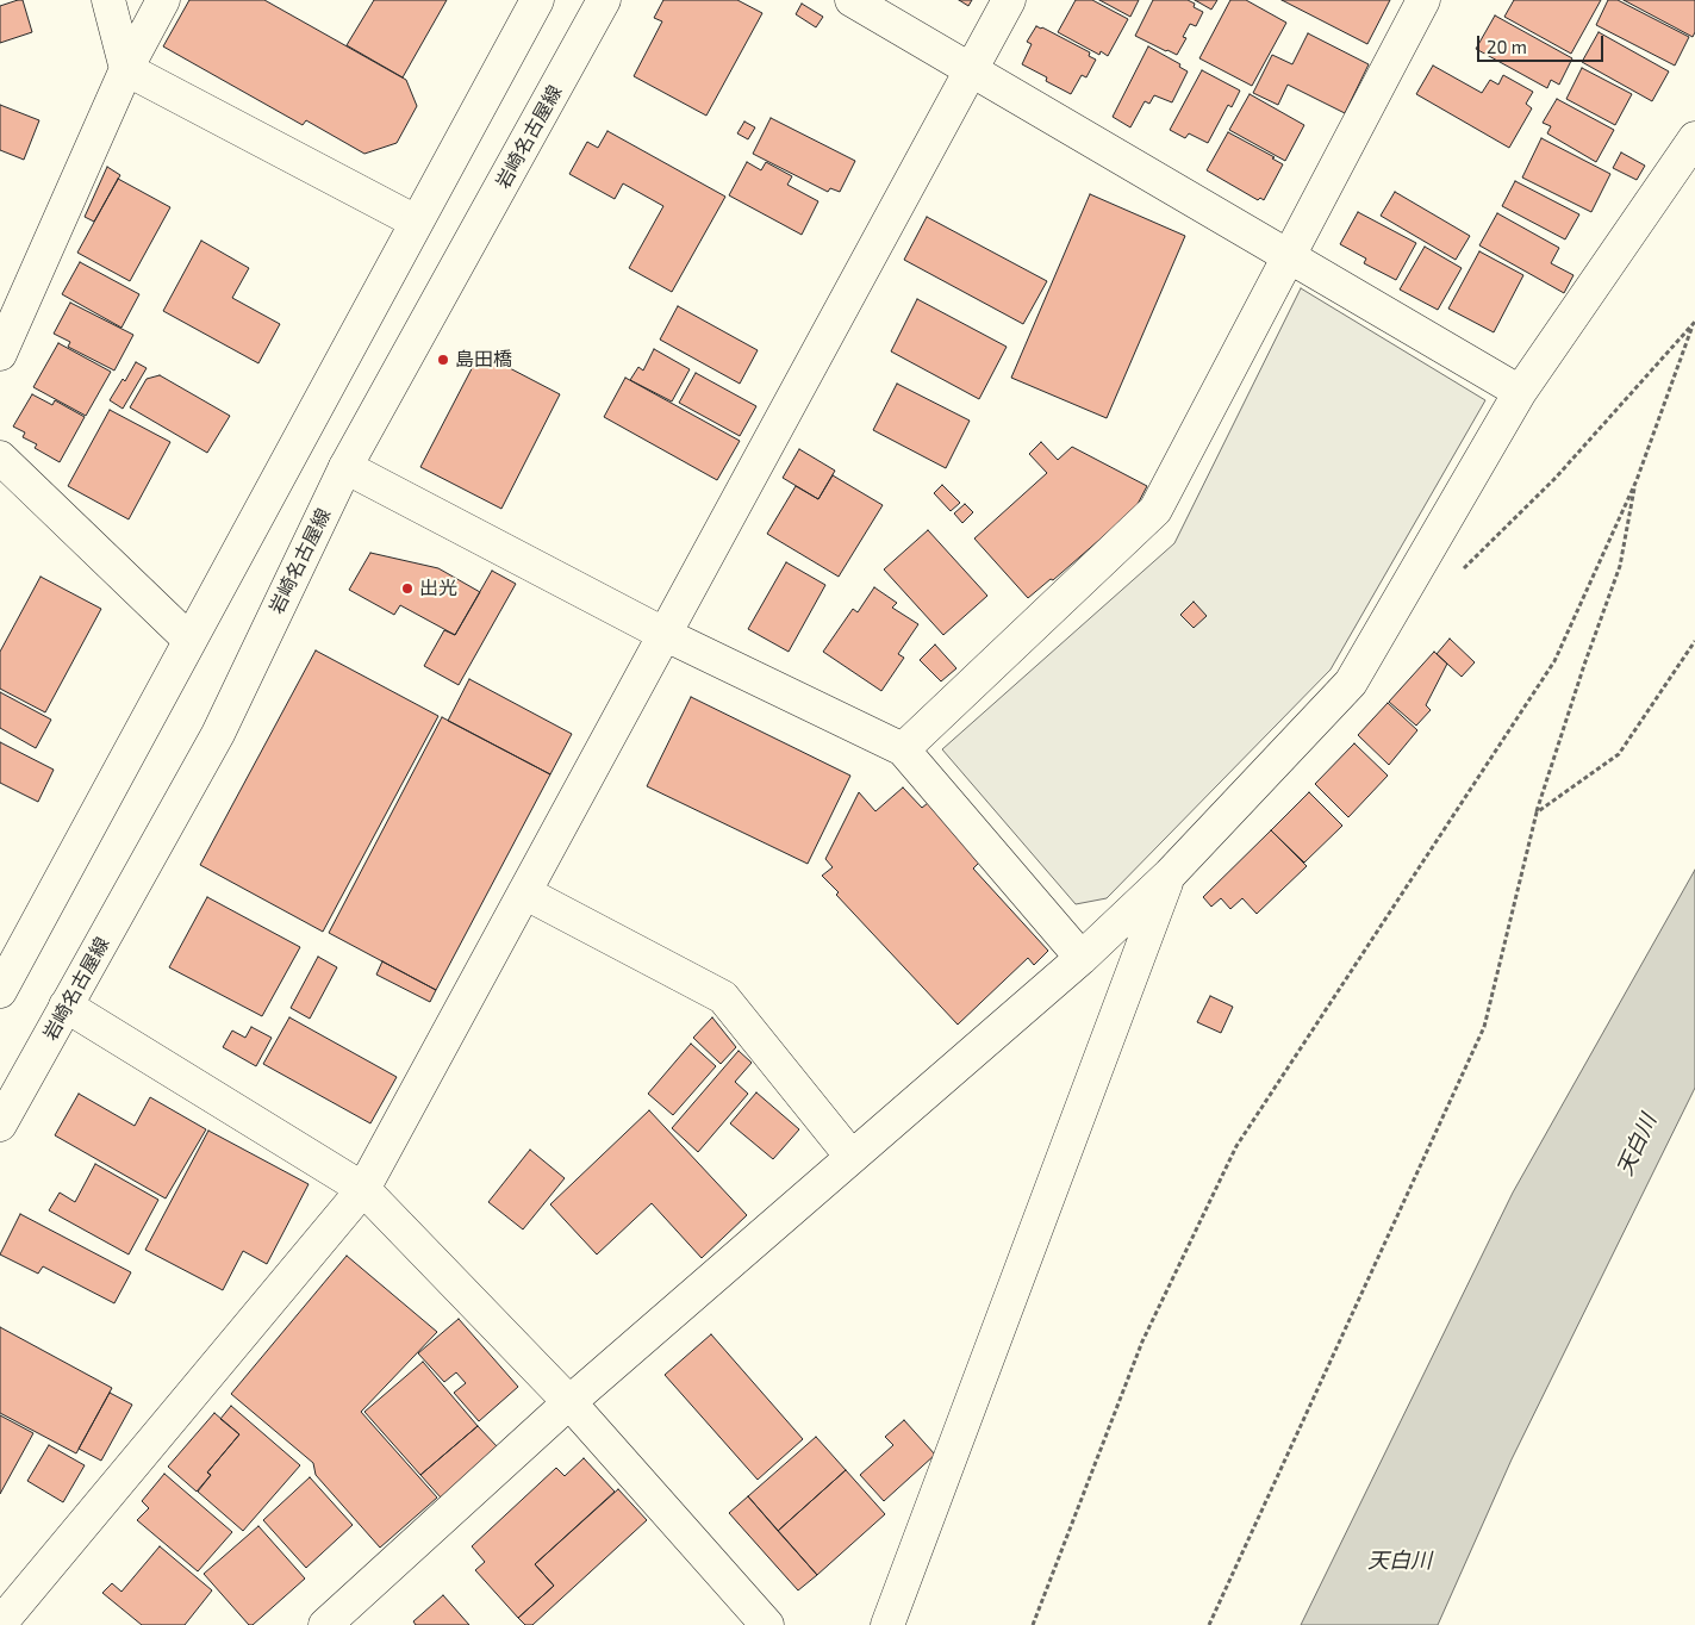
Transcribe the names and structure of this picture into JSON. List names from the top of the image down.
{
  "streets": {
    "street": ["岩崎名古屋線"]
  },
  "water": ["天白川"],
  "places": ["島田橋", "出光"],
  "scale_bar": "20 m"
}
